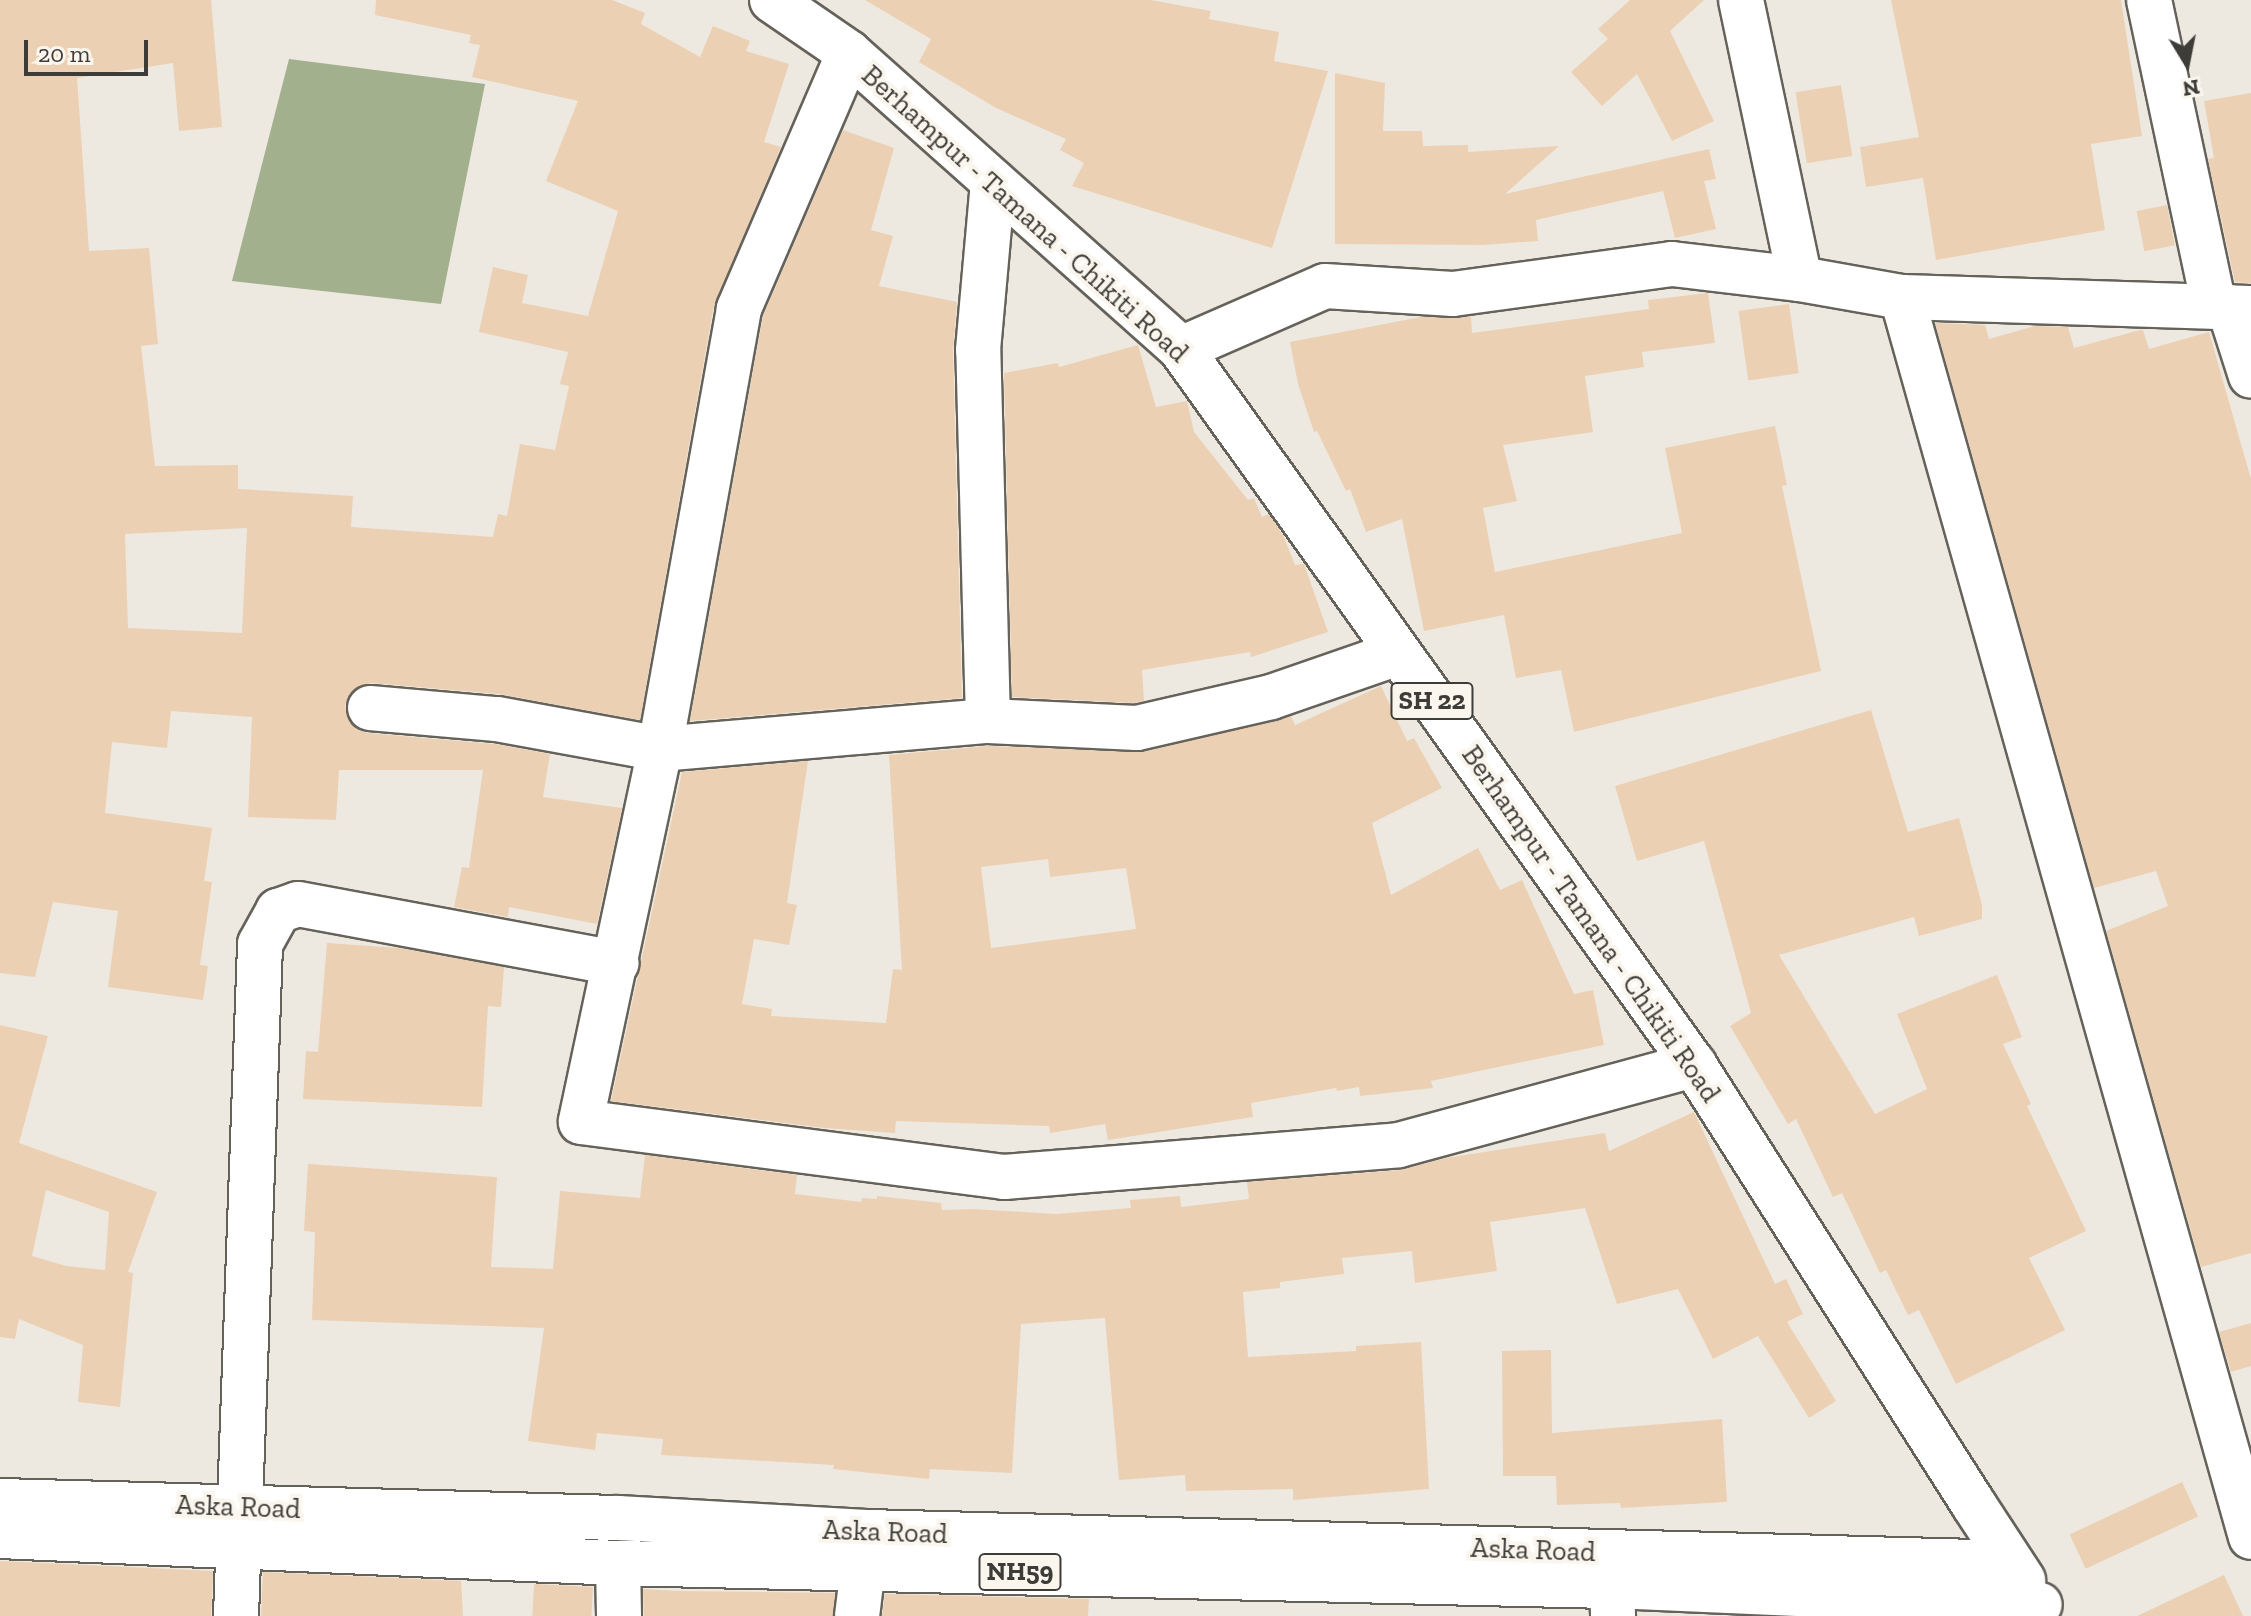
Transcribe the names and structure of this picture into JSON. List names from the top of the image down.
{
  "streets": {
    "main road": [
      "Berhampur - Tamana - Chikiti Road",
      "SH 22",
      "Aska Road",
      "NH59"
    ]
  },
  "crossings": [
    ["Berhampur - Tamana - Chikiti Road", "NH59"],
    ["Aska Road", "NH59"]
  ],
  "scale_bar": "20 m",
  "north": "bottom"
}
